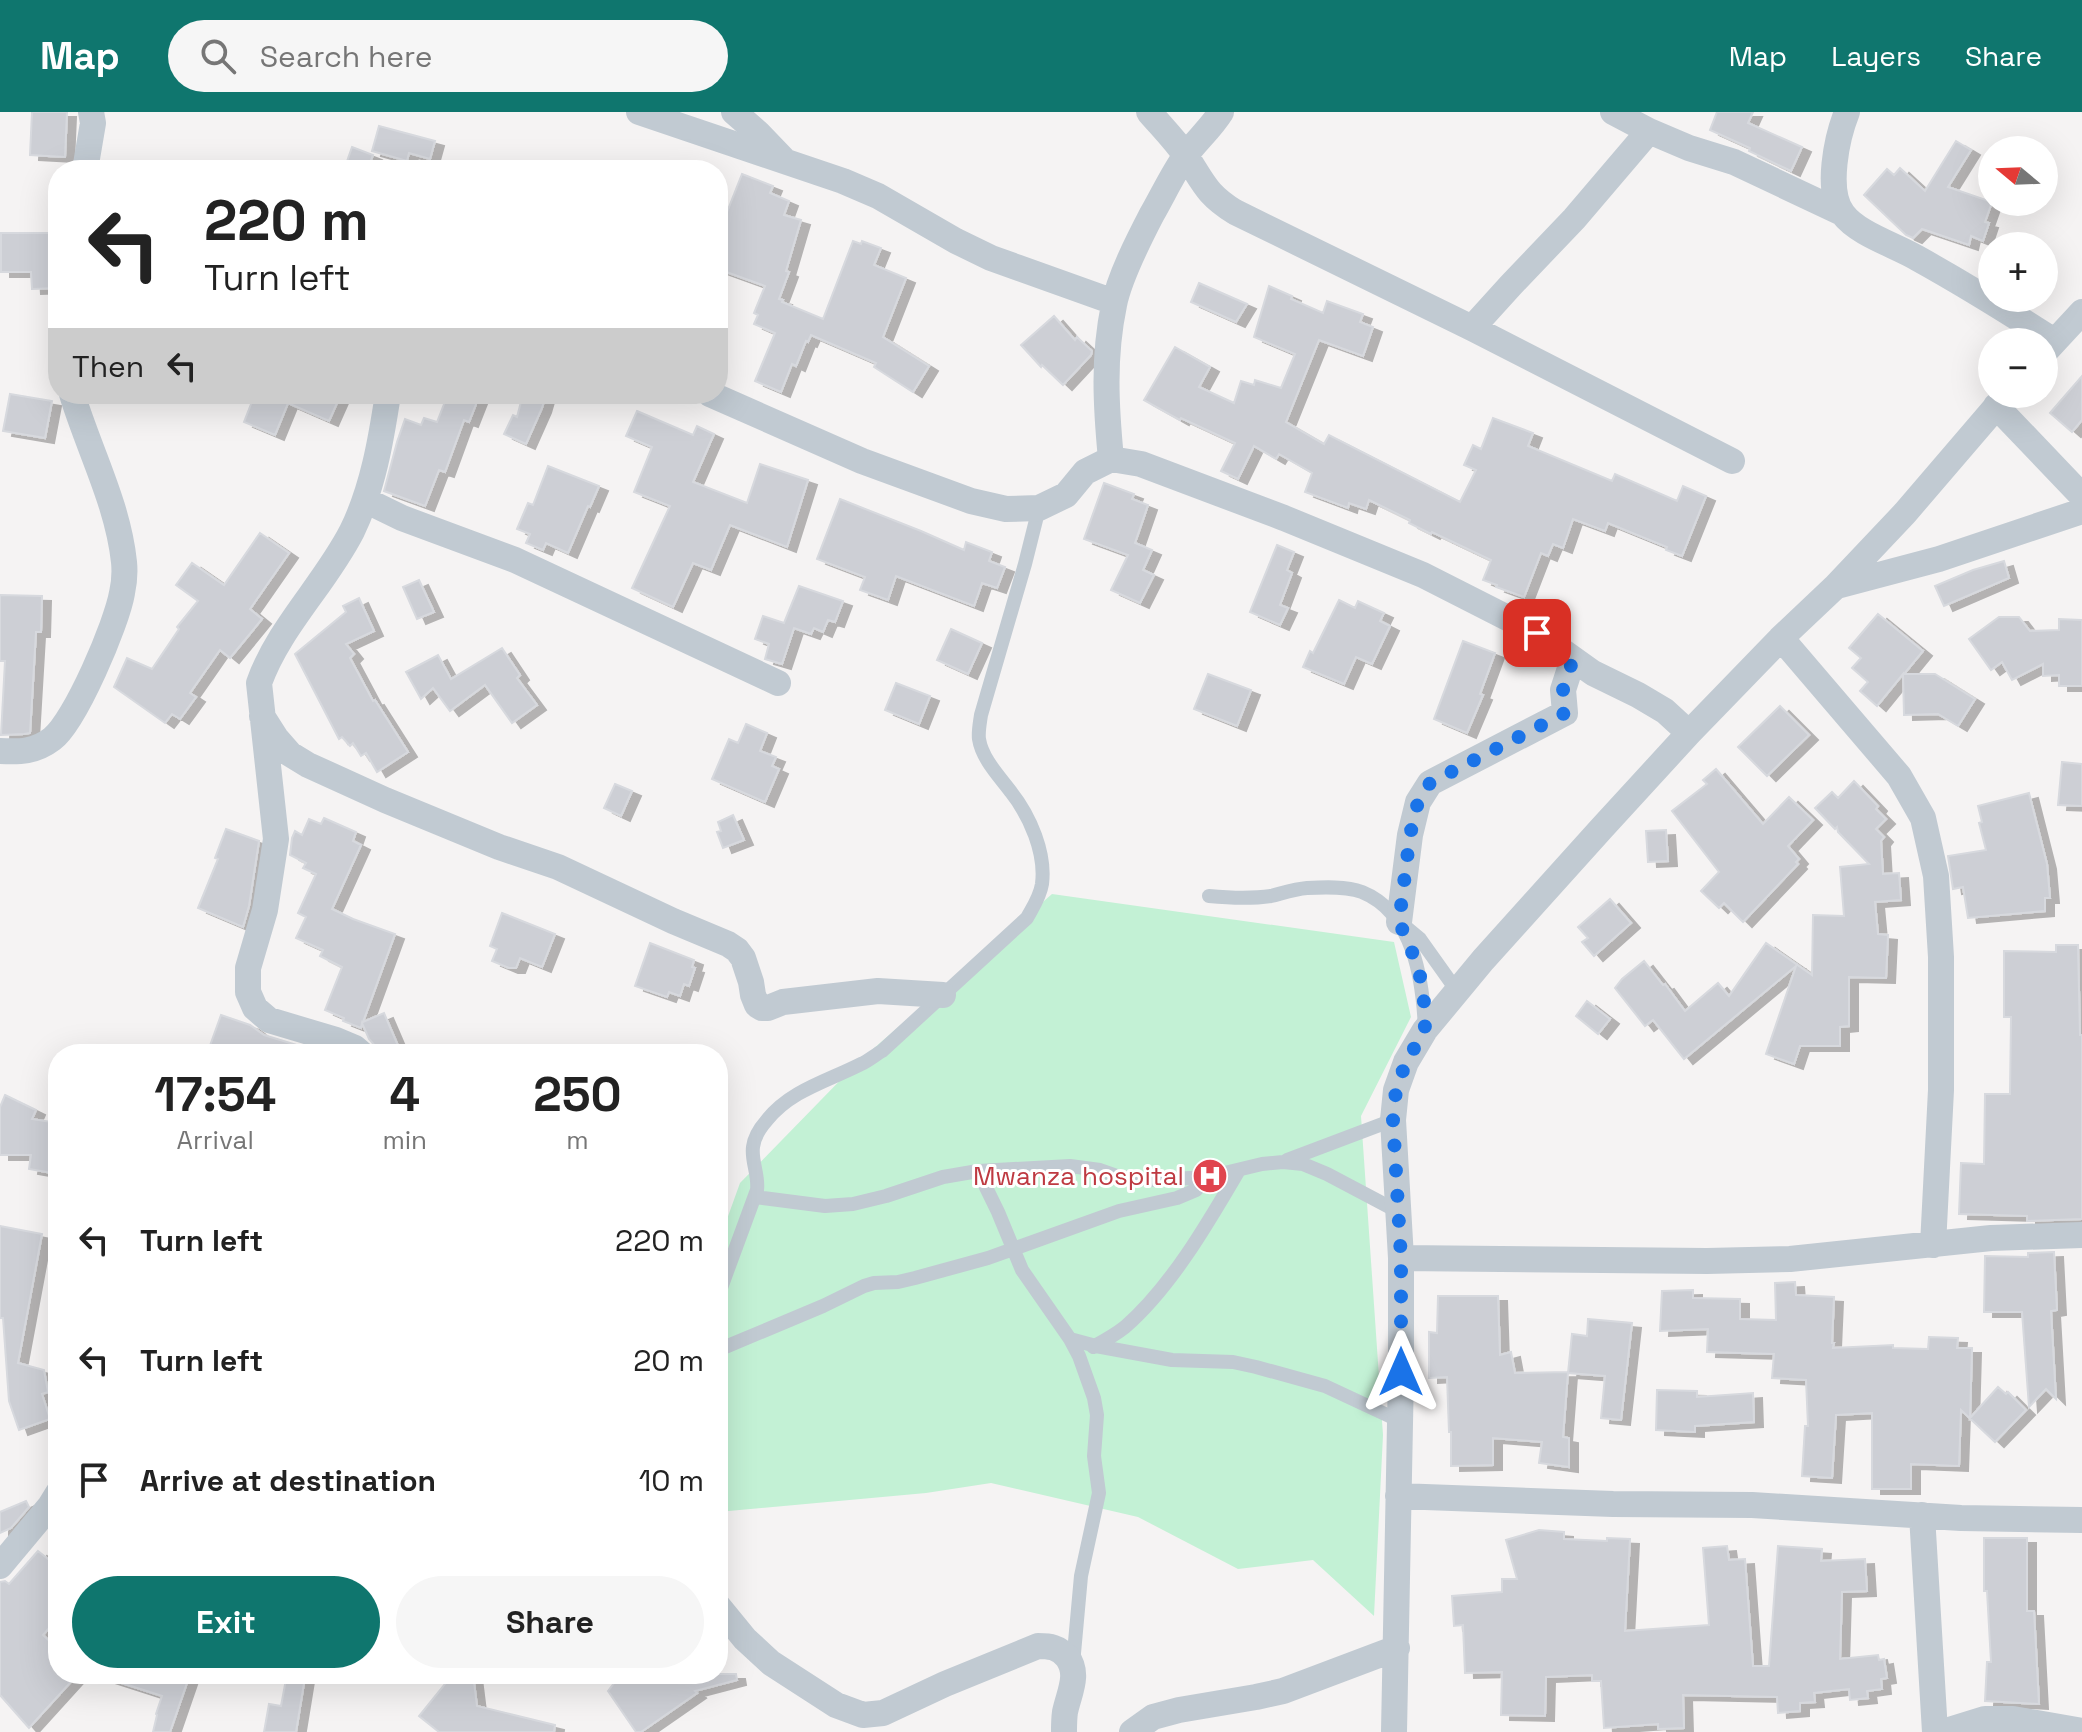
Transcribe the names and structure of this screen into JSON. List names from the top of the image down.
{
  "places": {
    "hospital": ["Mwanza hospital"]
  },
  "north": "left",
  "page": {
    "header": "Map",
    "search": "Search here",
    "nav": ["Map", "Layers", "Share"],
    "map_buttons": ["+", "−"],
    "turn": ["220 m", "Turn left"],
    "then": "Then",
    "eta": [
      "17:54",
      "Arrival",
      "4",
      "min",
      "250",
      "m"
    ],
    "list": [
      {
        "name": "Turn left",
        "value": "220 m"
      },
      {
        "name": "Turn left",
        "value": "20 m"
      },
      {
        "name": "Arrive at destination",
        "value": "10 m"
      }
    ],
    "buttons": ["Exit", "Share"]
  }
}
